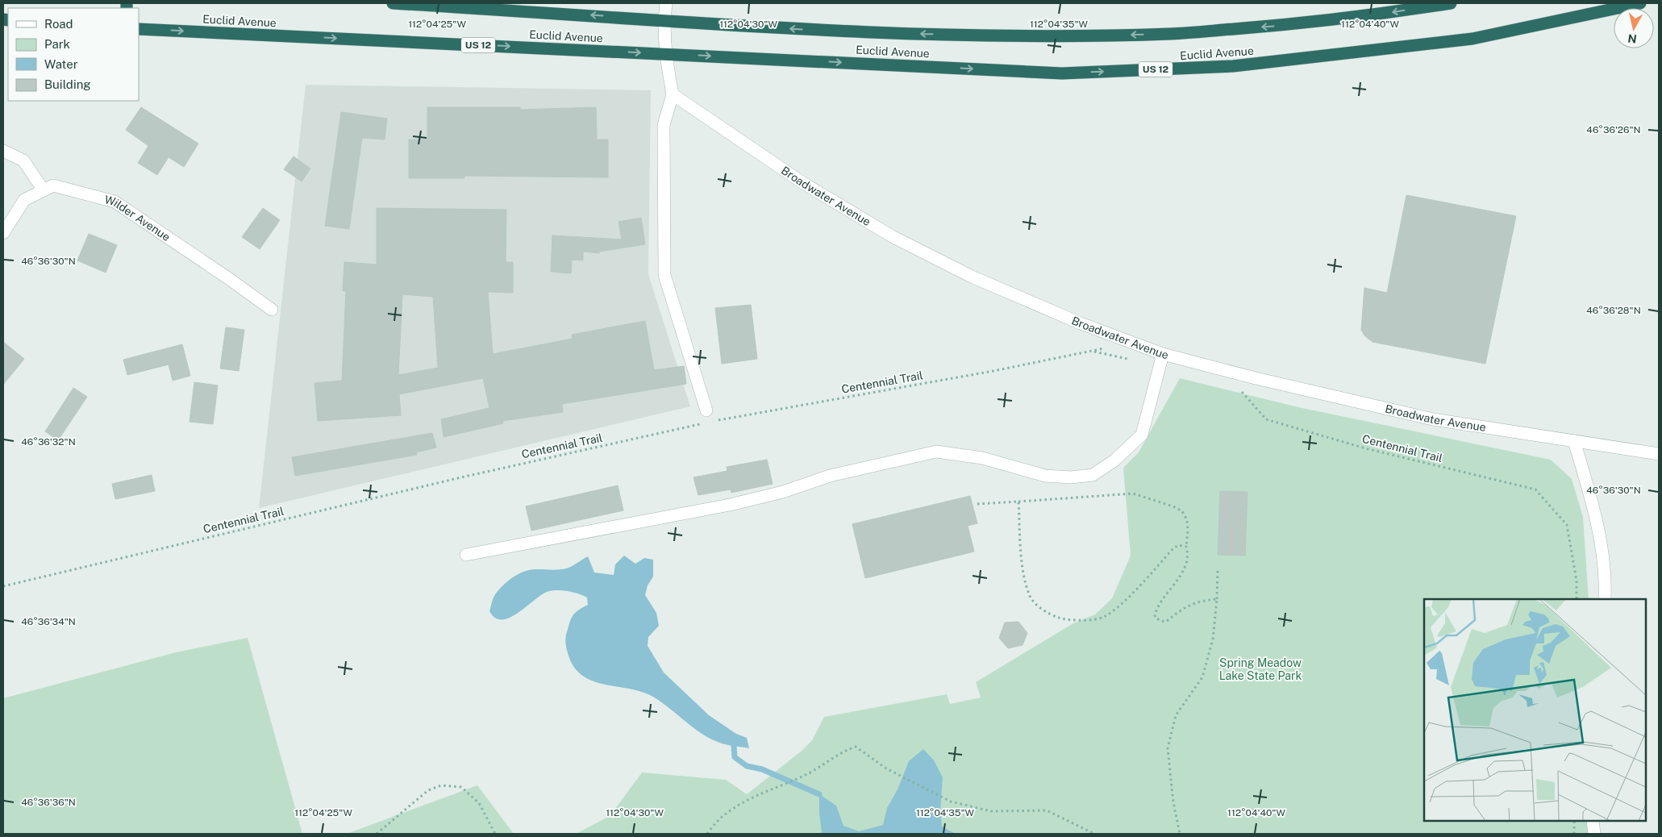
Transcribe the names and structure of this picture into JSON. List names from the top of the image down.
{
  "streets": {
    "highway": ["Euclid Avenue", "US 12"],
    "street": ["Broadwater Avenue", "Wilder Avenue"],
    "path": ["Centennial Trail"]
  },
  "crossings": [
    ["Broadwater Avenue", "Centennial Trail"]
  ],
  "parks": ["Spring Meadow Lake State Park"],
  "legend": [
    "Road",
    "Park",
    "Water",
    "Building"
  ],
  "north": "bottom",
  "coordinates": [
    "112°04'25\"W",
    "112°04'30\"W",
    "112°04'35\"W",
    "112°04'40\"W",
    "46°36'26\"N",
    "46°36'30\"N",
    "46°36'28\"N",
    "46°36'32\"N",
    "46°36'34\"N",
    "46°36'36\"N"
  ]
}
